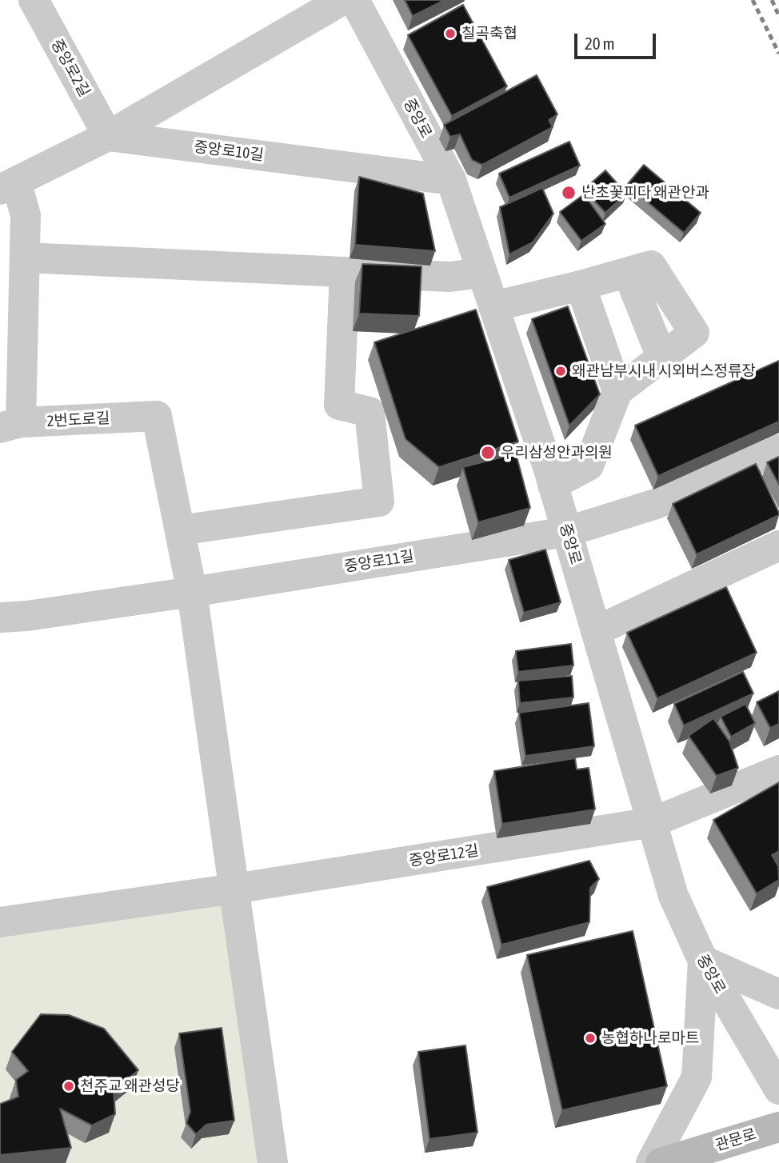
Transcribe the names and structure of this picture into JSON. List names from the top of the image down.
{
  "streets": {
    "main road": ["관문로"],
    "street": [
      "중앙로2길",
      "중앙로",
      "중앙로10길",
      "2번도로길",
      "중앙로11길",
      "중앙로12길"
    ]
  },
  "crossings": [
    ["중앙로2길", "중앙로10길"],
    ["중앙로", "중앙로10길"],
    ["중앙로", "중앙로11길"],
    ["중앙로", "중앙로12길"]
  ],
  "places": [
    "칠곡축협",
    "난초꽃피다 왜관안과",
    "왜관남부시내 시외버스정류장",
    "우리삼성안과의원",
    "농협하나로마트",
    "천주교 왜관성당"
  ],
  "scale_bar": "20 m"
}
